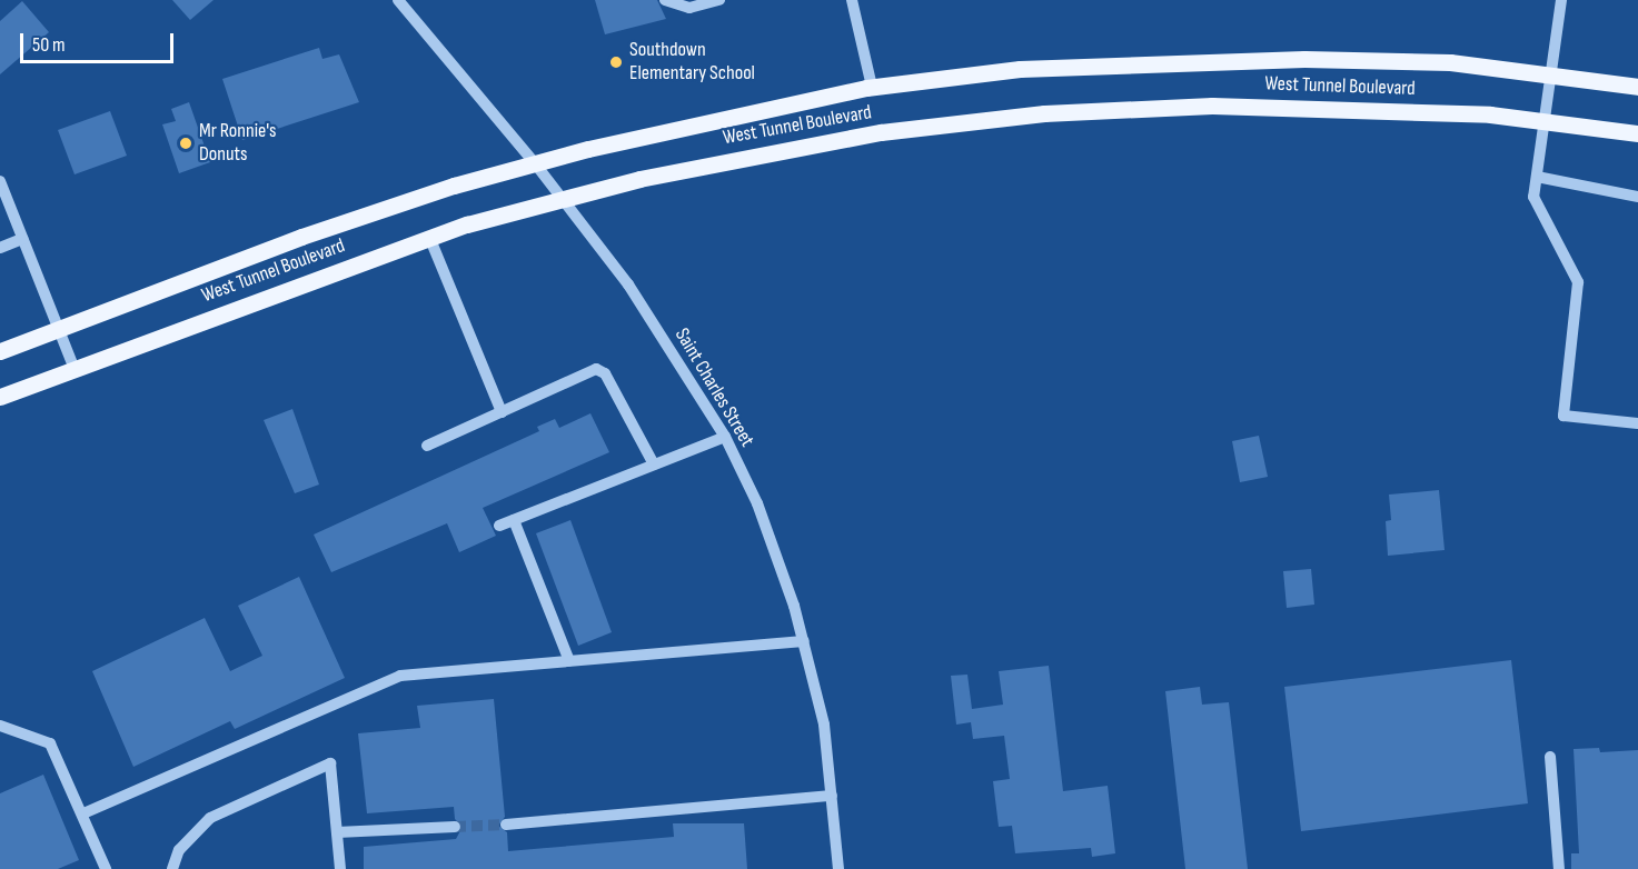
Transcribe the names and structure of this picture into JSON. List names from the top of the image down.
{
  "streets": {
    "main road": ["West Tunnel Boulevard"],
    "street": ["Saint Charles Street"]
  },
  "crossings": [
    ["West Tunnel Boulevard", "Saint Charles Street"]
  ],
  "places": ["Southdown Elementary School", "Mr Ronnie's Donuts"],
  "scale_bar": "50 m"
}
